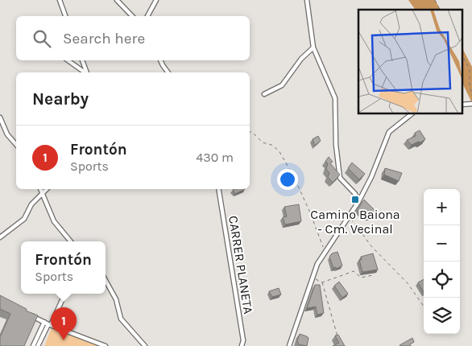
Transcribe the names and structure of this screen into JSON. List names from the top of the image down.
{
  "streets": {
    "street": ["CARRER PLANETA"]
  },
  "places": {
    "transit": ["Camino Baiona - Cm. Vecinal"]
  },
  "page": {
    "search": "Search here",
    "heading": "Nearby",
    "list": [
      {
        "mark": "1",
        "name": "Frontón",
        "note": "Sports",
        "value": "430 m"
      }
    ],
    "map_buttons": ["+", "−"],
    "popup": ["Frontón", "Sports"],
    "pins": "1"
  }
}
